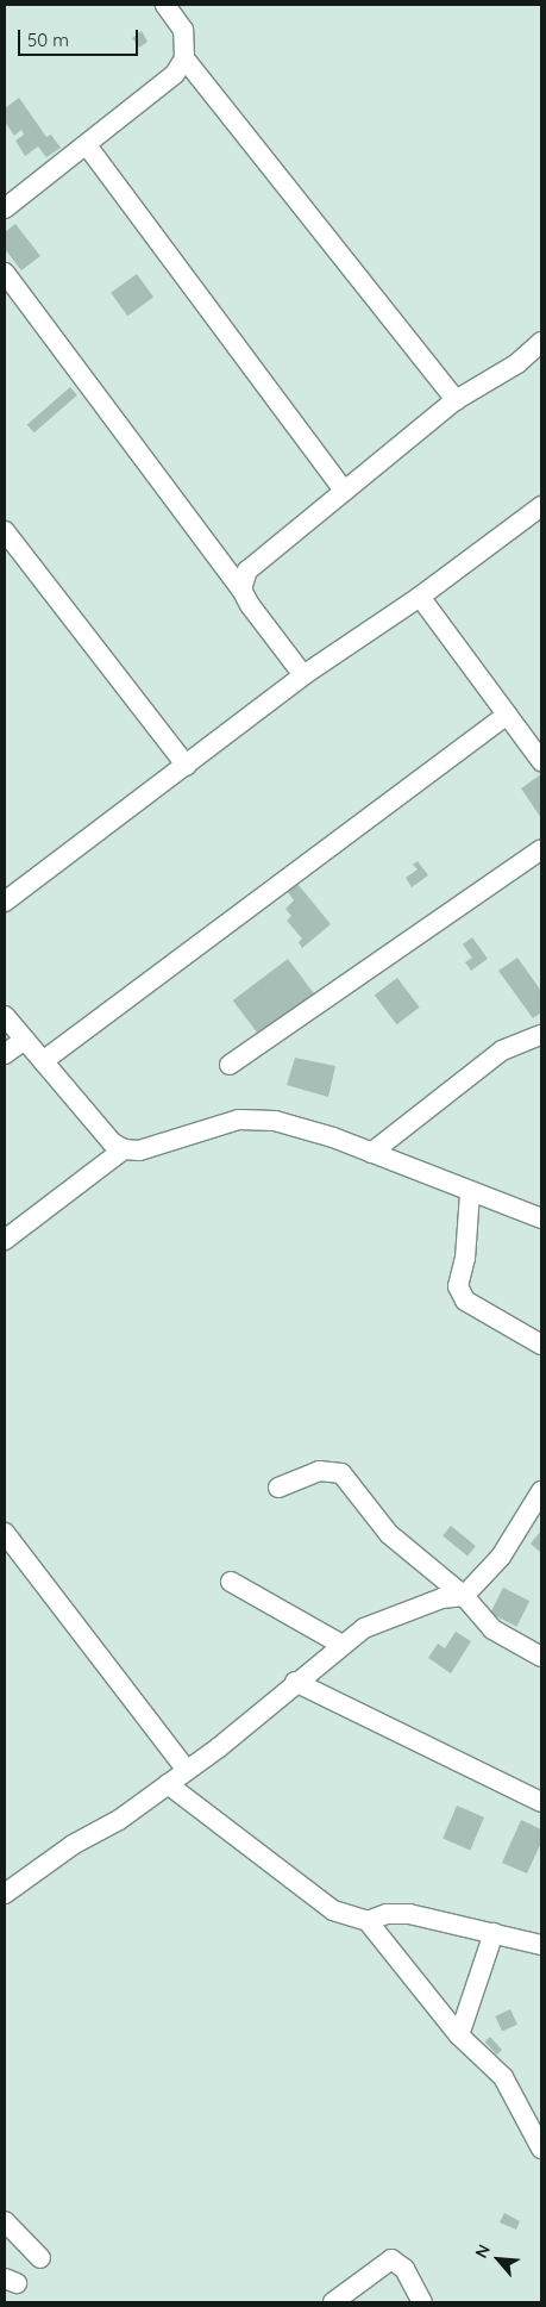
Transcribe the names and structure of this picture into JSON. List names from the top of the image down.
{
  "scale_bar": "50 m",
  "north": "top left"
}
